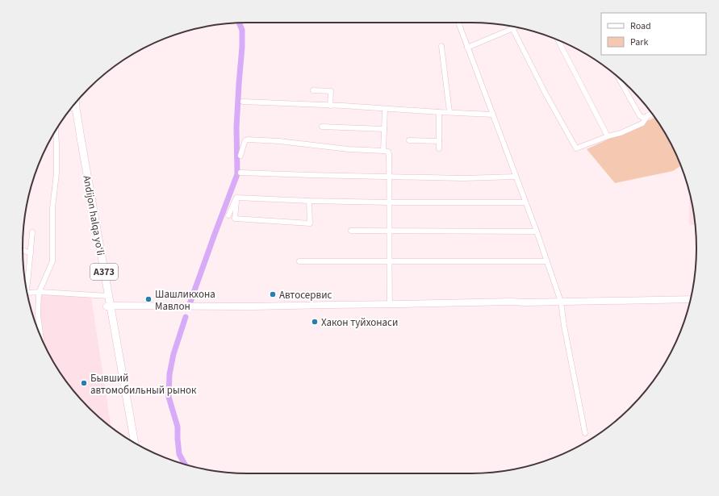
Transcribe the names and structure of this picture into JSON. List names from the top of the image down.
{
  "streets": {
    "highway": ["Andijon halqa yo‘li", "A373"]
  },
  "places": [
    "Автосервис",
    "Шашликхона Мавлон",
    "Хакон туйхонаси",
    "Бывший автомобильный рынок"
  ],
  "legend": ["Road", "Park"]
}
